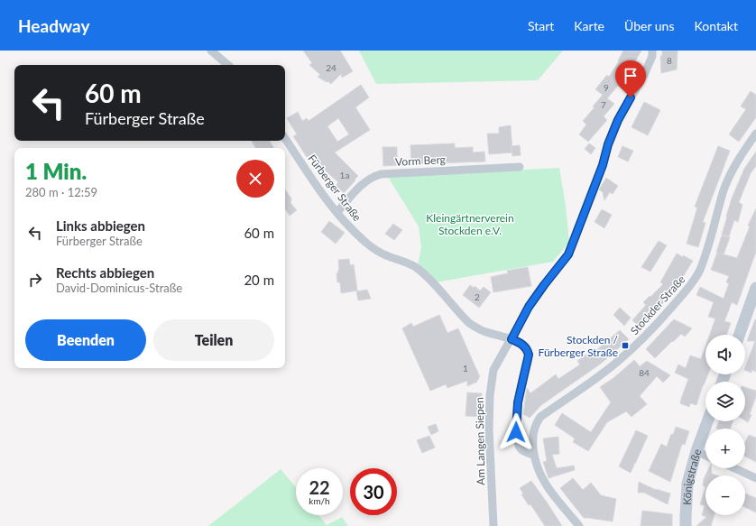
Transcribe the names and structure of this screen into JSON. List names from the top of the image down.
{
  "streets": {
    "main road": ["Königstraße"],
    "street": [
      "Vorm Berg",
      "Fürberger Straße",
      "Stockder Straße",
      "Am Langen Siepen"
    ]
  },
  "crossings": [
    ["Vorm Berg", "Fürberger Straße"],
    ["Fürberger Straße", "Stockder Straße"],
    ["Fürberger Straße", "Am Langen Siepen"]
  ],
  "parks": ["Kleingärtnerverein Stockden e.V."],
  "places": {
    "transit": ["Stockden / Fürberger Straße"]
  },
  "house_numbers": [
    "8",
    "24",
    "9",
    "7",
    "1a",
    "2",
    "1",
    "84"
  ],
  "page": {
    "header": "Headway",
    "nav": [
      "Start",
      "Karte",
      "Über uns",
      "Kontakt"
    ],
    "turn": ["60 m", "Fürberger Straße"],
    "heading": ["1 Min.", "280 m · 12:59"],
    "list": [
      {
        "name": "Links abbiegen",
        "note": "Fürberger Straße",
        "value": "60 m"
      },
      {
        "name": "Rechts abbiegen",
        "note": "David-Dominicus-Straße",
        "value": "20 m"
      }
    ],
    "buttons": ["Beenden", "Teilen"],
    "map_buttons": ["+", "−"],
    "speed": "22 km/h",
    "limit": "30"
  }
}
